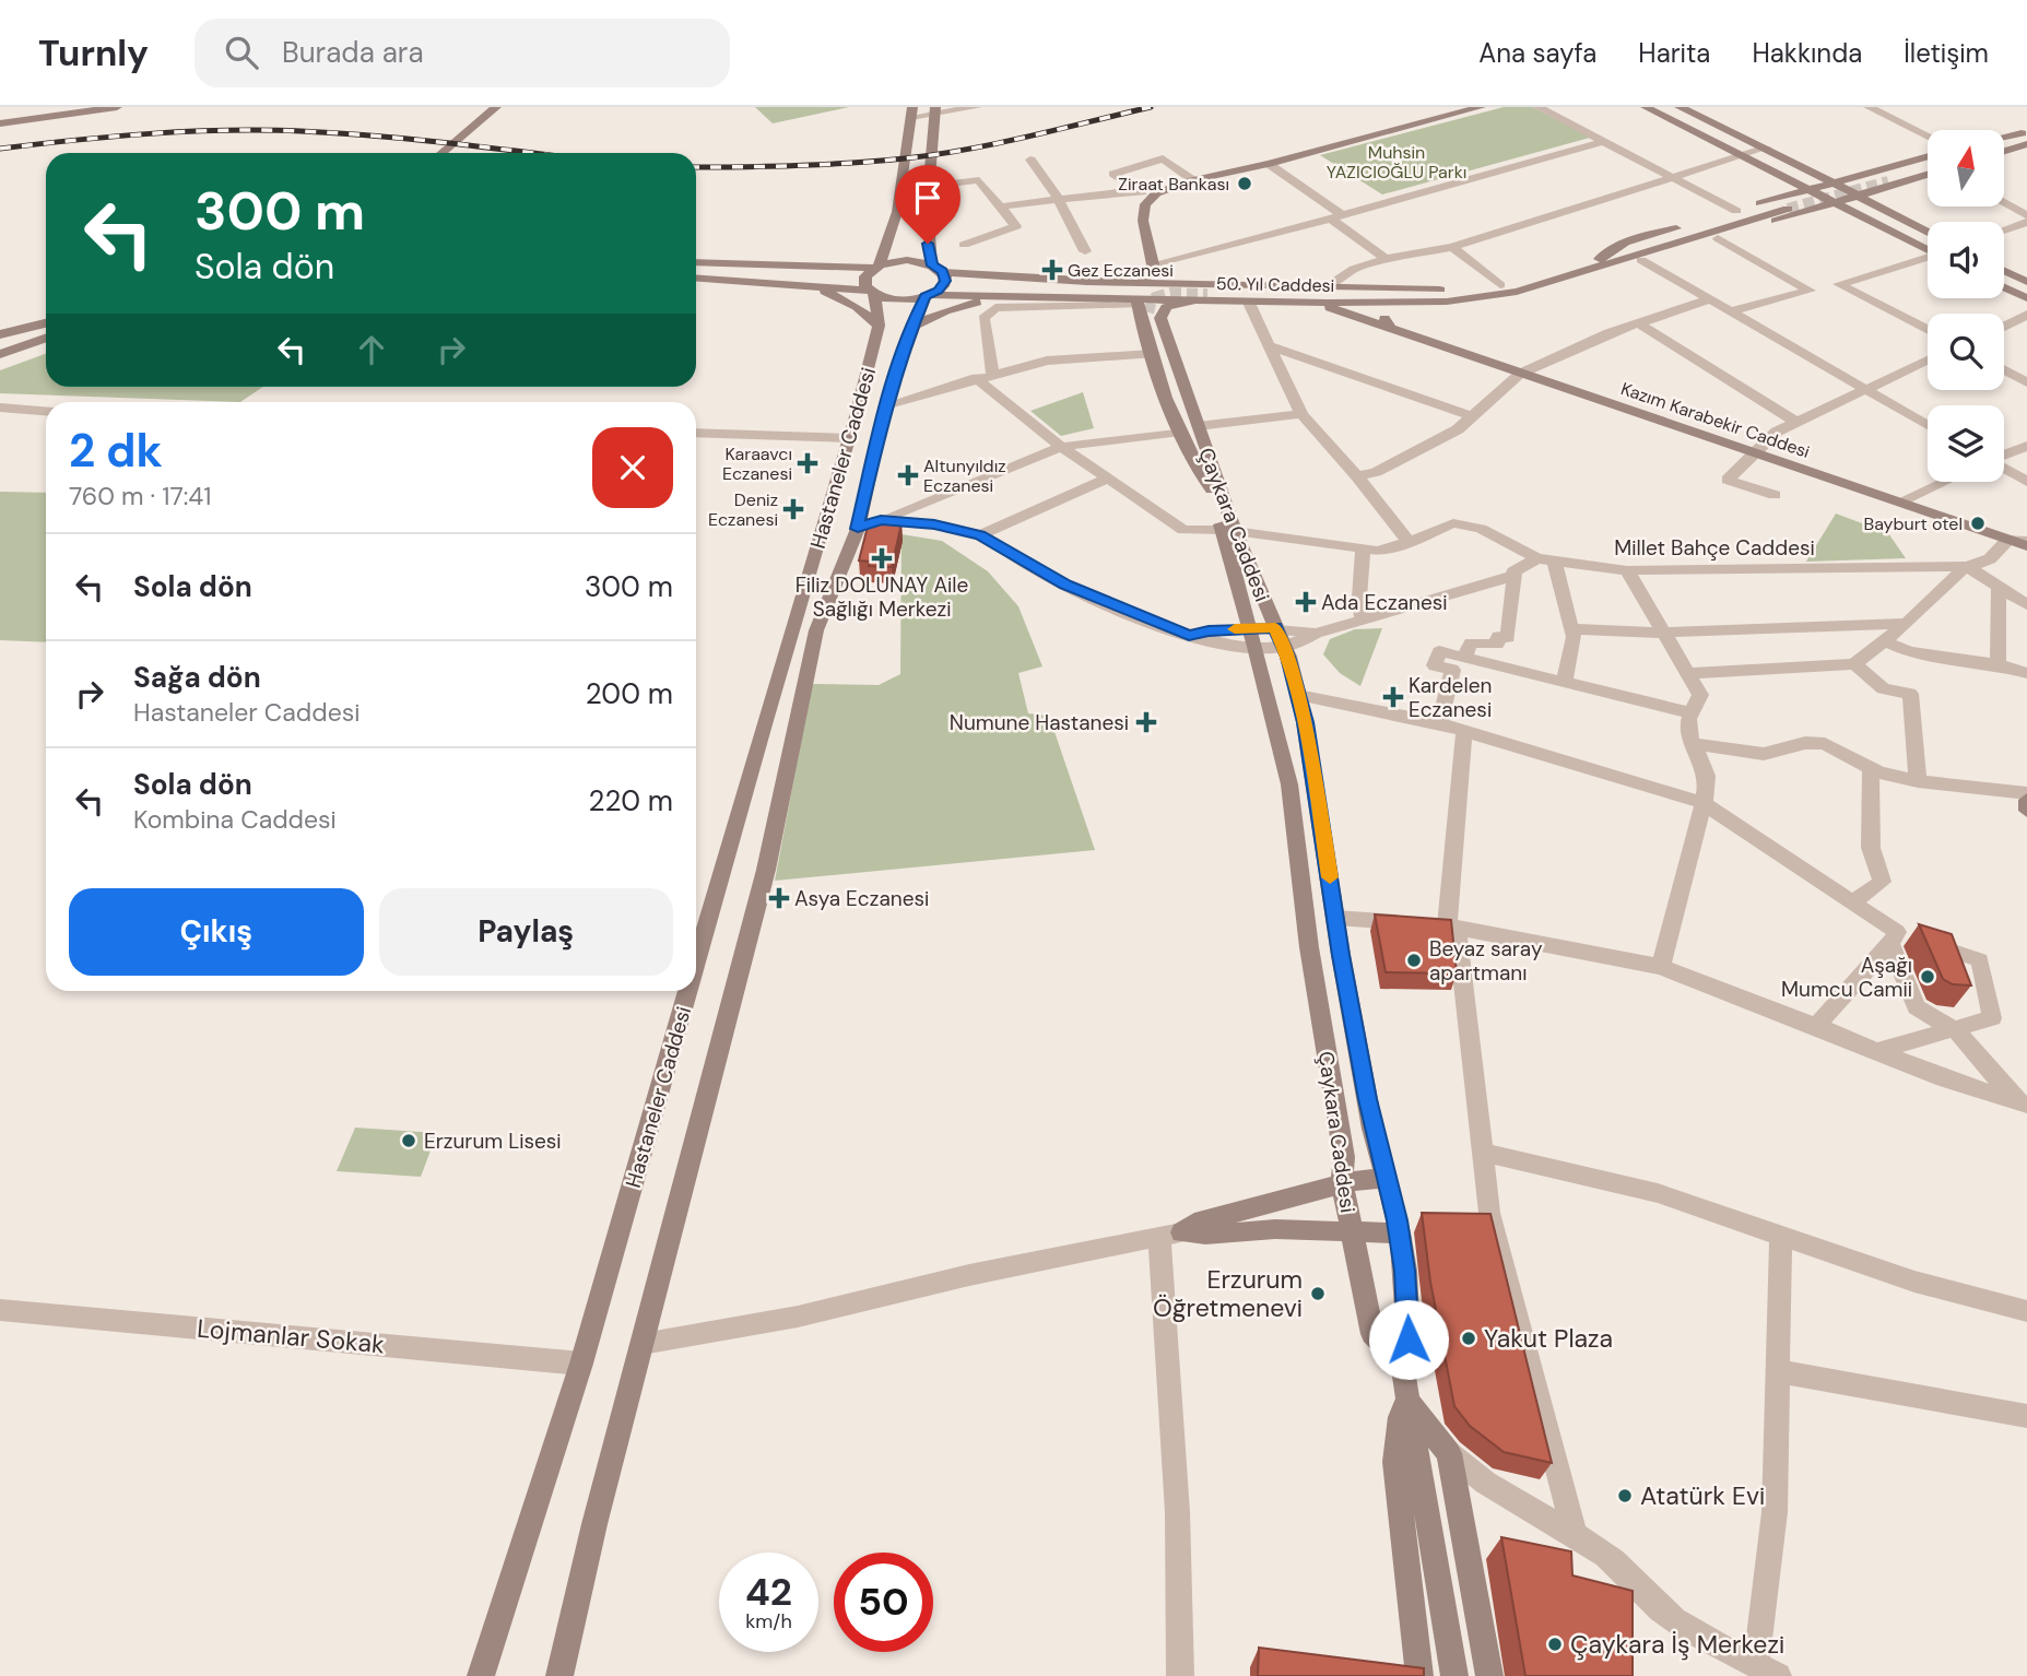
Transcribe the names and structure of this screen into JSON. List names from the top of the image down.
{
  "streets": {
    "main road": [
      "50. Yıl Caddesi",
      "Kazım Karabekir Caddesi",
      "Hastaneler Caddesi",
      "Çaykara Caddesi"
    ],
    "street": ["Millet Bahçe Caddesi", "Lojmanlar Sokak"]
  },
  "crossings": [
    ["50. Yıl Caddesi", "Kazım Karabekir Caddesi"],
    ["50. Yıl Caddesi", "Hastaneler Caddesi"],
    ["50. Yıl Caddesi", "Çaykara Caddesi"],
    ["Kazım Karabekir Caddesi", "Millet Bahçe Caddesi"],
    ["Hastaneler Caddesi", "Lojmanlar Sokak"]
  ],
  "parks": ["Muhsin YAZICIOĞLU Parkı"],
  "places": {
    "other": [
      "Ziraat Bankası",
      "Bayburt otel",
      "Beyaz saray apartmanı",
      "Aşağı Mumcu Camii",
      "Erzurum Lisesi",
      "Erzurum Öğretmenevi",
      "Yakut Plaza",
      "Atatürk Evi",
      "Çaykara İş Merkezi"
    ],
    "health": [
      "Gez Eczanesi",
      "Karaavcı Eczanesi",
      "Altunyıldız Eczanesi",
      "Deniz Eczanesi",
      "Filiz DOLUNAY Aile Sağlığı Merkezi",
      "Ada Eczanesi",
      "Kardelen Eczanesi",
      "Numune Hastanesi",
      "Asya Eczanesi"
    ]
  },
  "north": "top",
  "page": {
    "header": "Turnly",
    "search": "Burada ara",
    "nav": [
      "Ana sayfa",
      "Harita",
      "Hakkında",
      "İletişim"
    ],
    "turn": ["300 m", "Sola dön"],
    "heading": ["2 dk", "760 m · 17:41"],
    "list": [
      {
        "name": "Sola dön",
        "value": "300 m"
      },
      {
        "name": "Sağa dön",
        "note": "Hastaneler Caddesi",
        "value": "200 m"
      },
      {
        "name": "Sola dön",
        "note": "Kombina Caddesi",
        "value": "220 m"
      }
    ],
    "buttons": ["Çıkış", "Paylaş"],
    "speed": "42 km/h",
    "limit": "50"
  }
}
